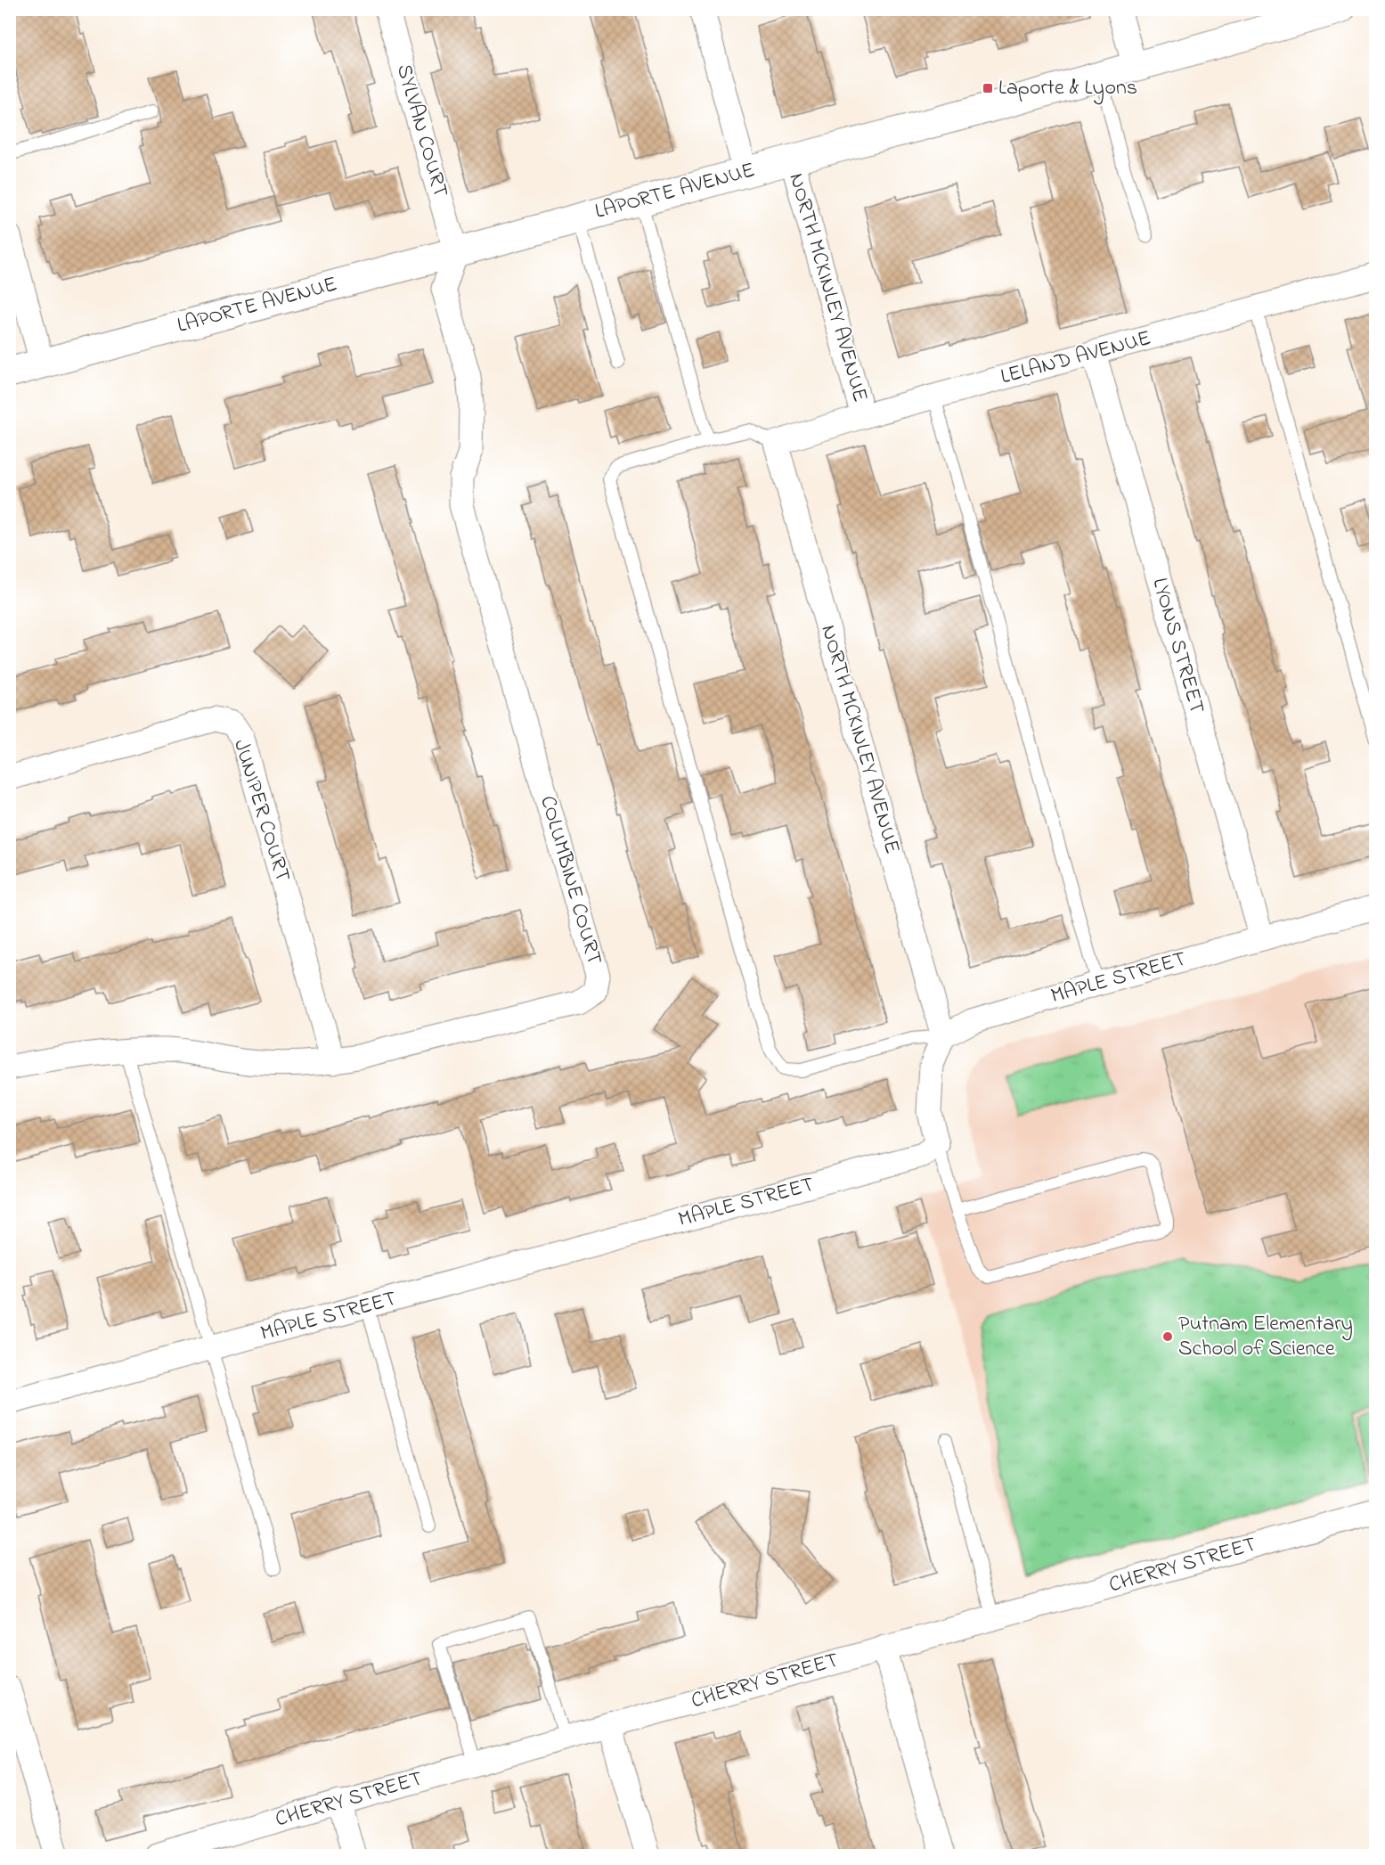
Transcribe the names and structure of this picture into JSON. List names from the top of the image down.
{
  "streets": {
    "street": [
      "SYLVAN COURT",
      "LAPORTE AVENUE",
      "NORTH MCKINLEY AVENUE",
      "LELAND AVENUE",
      "LYONS STREET",
      "JUNIPER COURT",
      "COLUMBINE COURT",
      "MAPLE STREET",
      "CHERRY STREET"
    ]
  },
  "crossings": [
    ["SYLVAN COURT", "LAPORTE AVENUE"],
    ["SYLVAN COURT", "COLUMBINE COURT"],
    ["LAPORTE AVENUE", "NORTH MCKINLEY AVENUE"],
    ["LAPORTE AVENUE", "COLUMBINE COURT"],
    ["NORTH MCKINLEY AVENUE", "LELAND AVENUE"],
    ["NORTH MCKINLEY AVENUE", "MAPLE STREET"],
    ["LELAND AVENUE", "LYONS STREET"],
    ["LYONS STREET", "MAPLE STREET"],
    ["JUNIPER COURT", "COLUMBINE COURT"]
  ],
  "places": {
    "transit": ["Laporte & Lyons"],
    "other": ["Putnam Elementary School of Science"]
  }
}
